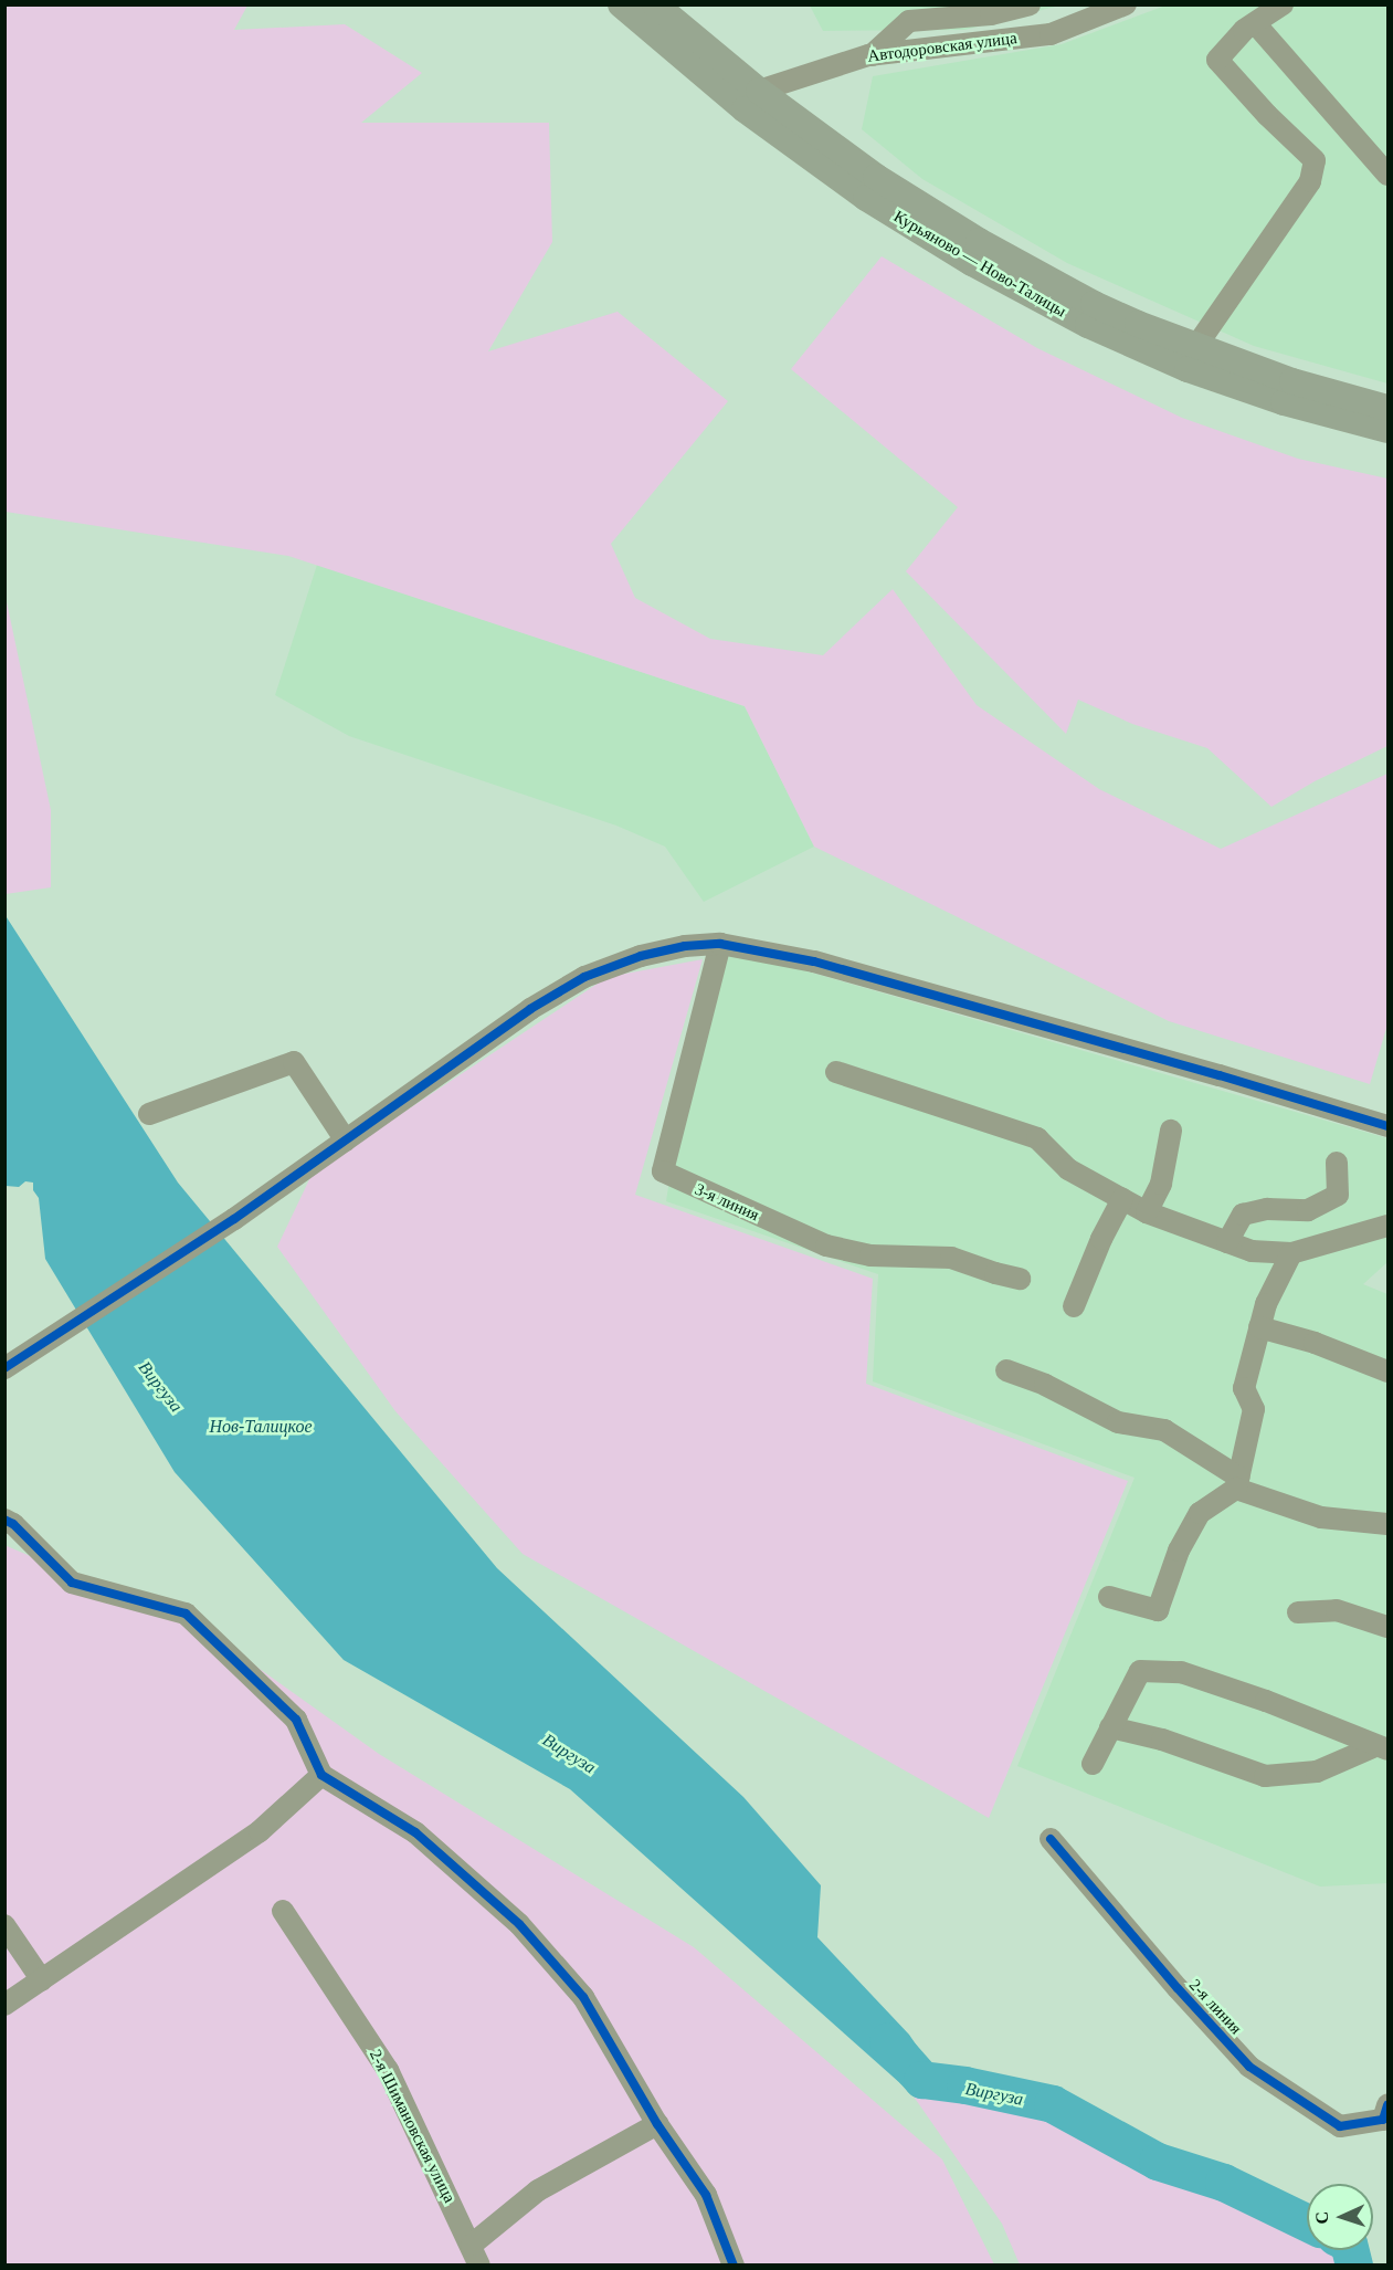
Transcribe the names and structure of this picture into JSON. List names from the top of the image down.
{
  "streets": {
    "main road": ["Курьяново — Ново-Талицы"],
    "street": [
      "Автодоровская улица",
      "3-я линия",
      "2-я линия",
      "2-я Шимановская улица"
    ]
  },
  "crossings": [
    ["Автодоровская улица", "Курьяново — Ново-Талицы"]
  ],
  "water": ["Виргуза", "Нов-Талицкое"],
  "north": "left"
}
